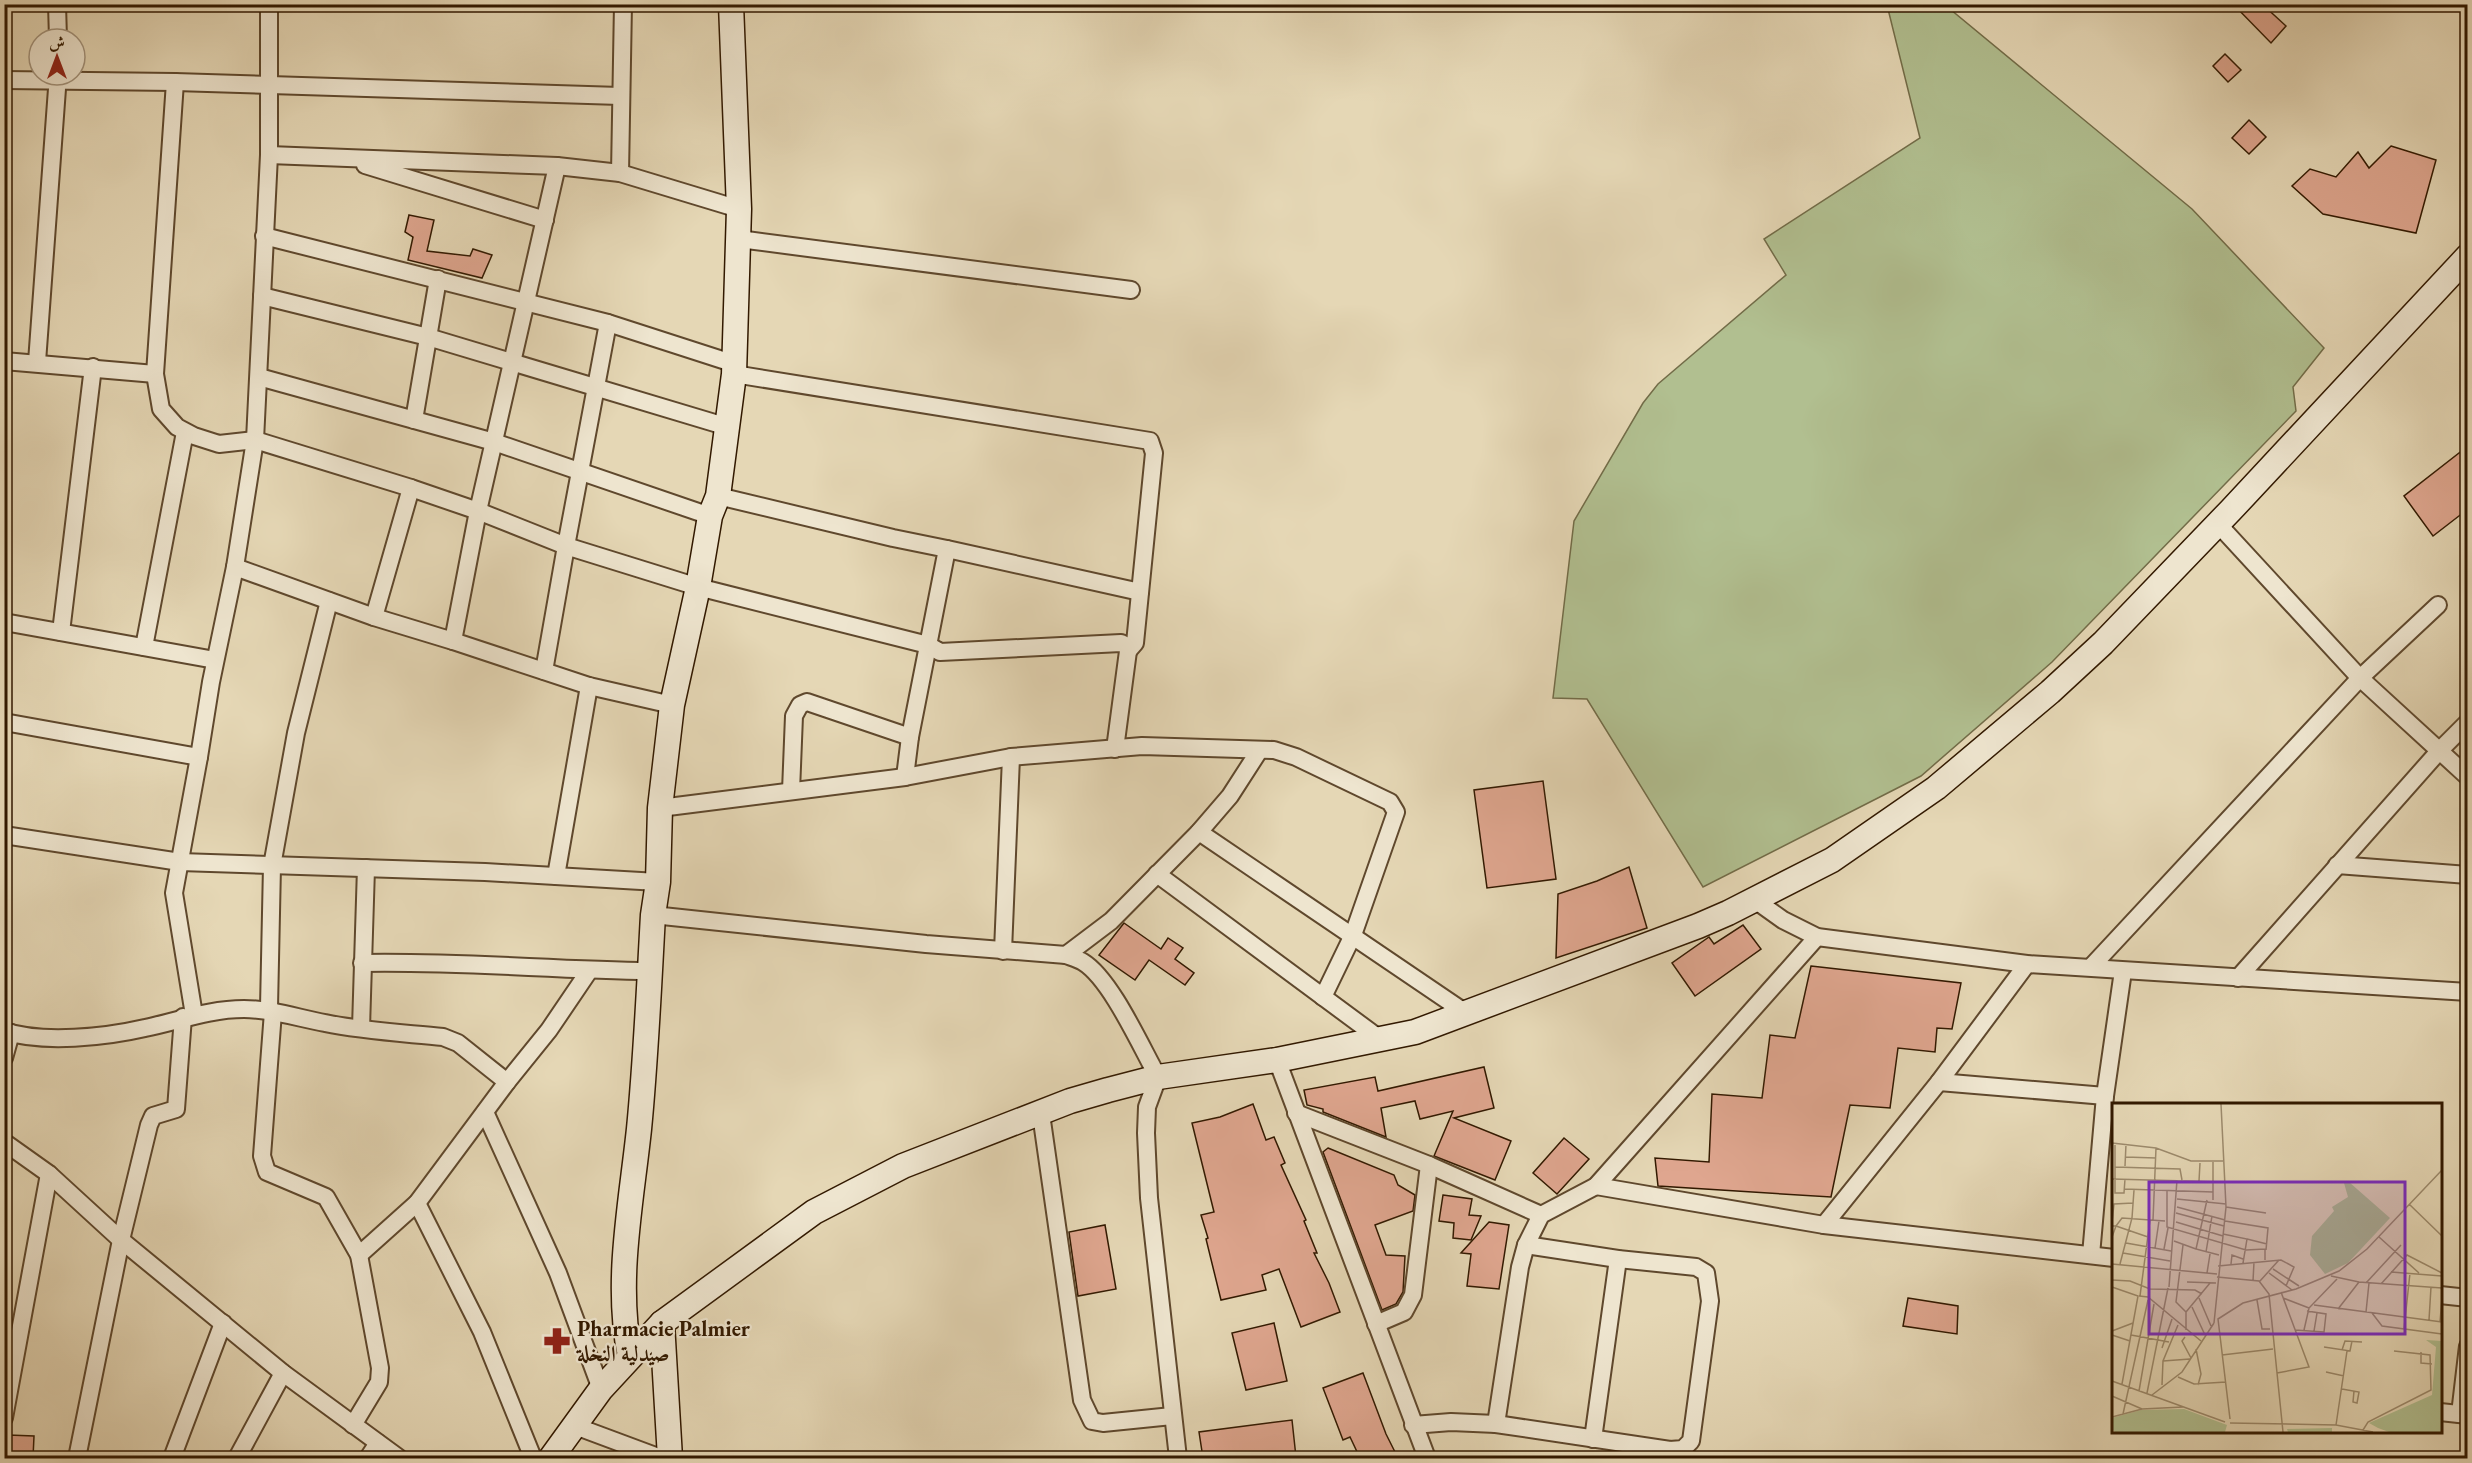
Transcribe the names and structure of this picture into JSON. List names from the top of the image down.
{
  "places": {
    "pharmacy": ["Pharmacie Palmier صيدلية النخلة"]
  },
  "north": "top"
}
